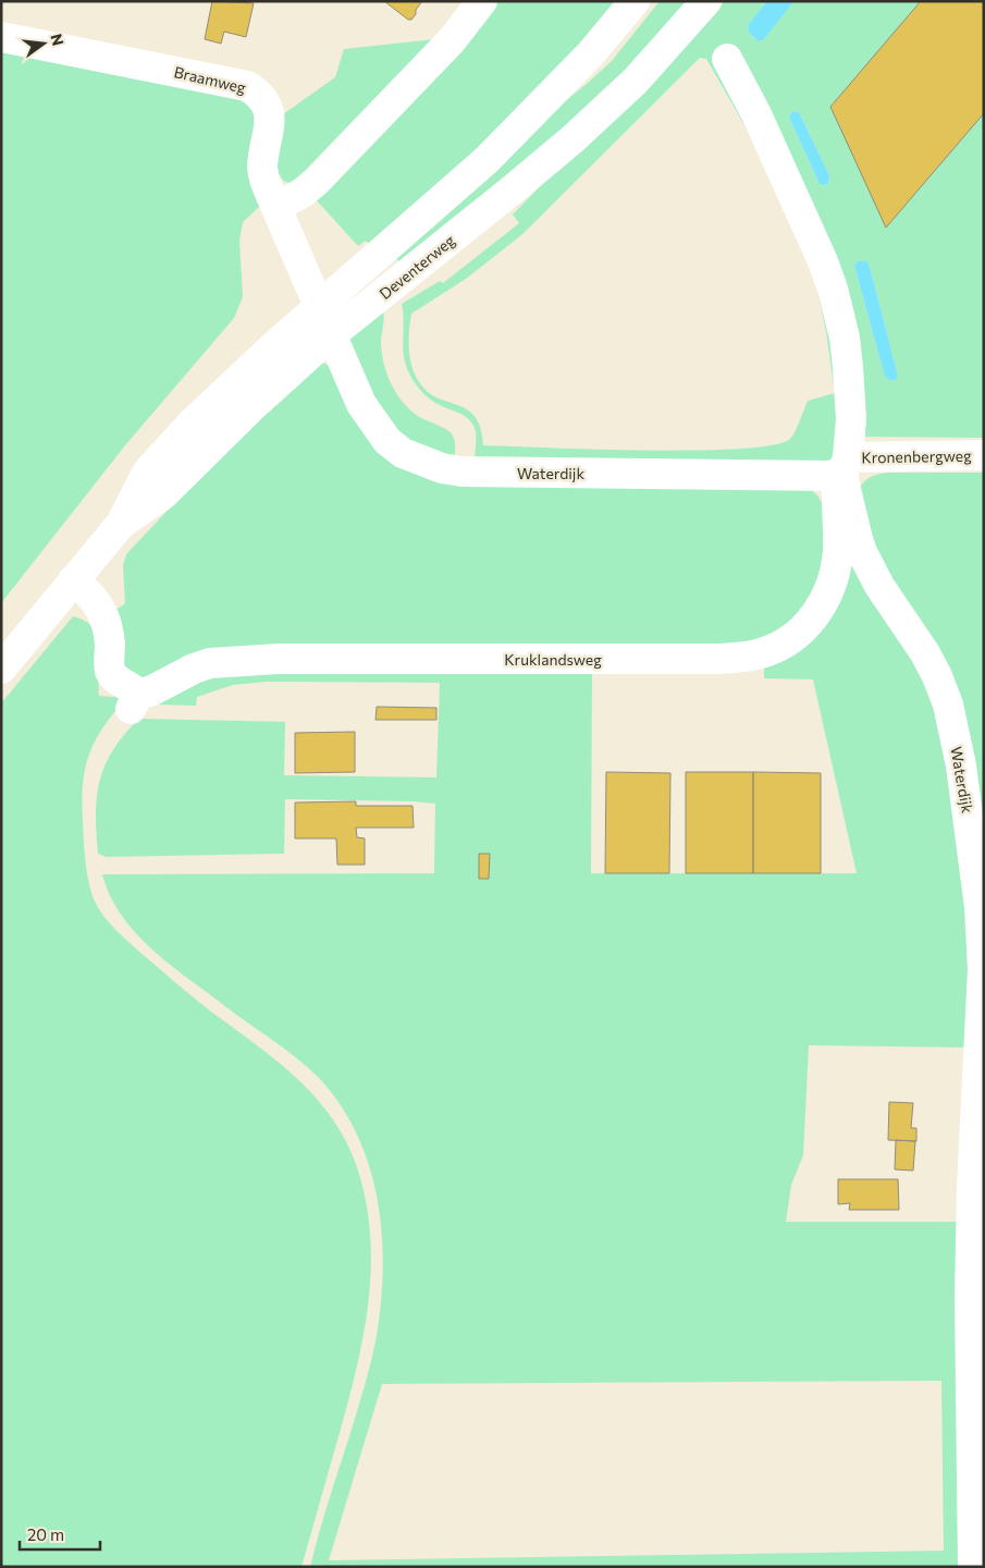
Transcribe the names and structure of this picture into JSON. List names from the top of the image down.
{
  "streets": {
    "street": [
      "Braamweg",
      "Deventerweg",
      "Kronenbergweg",
      "Waterdijk",
      "Kruklandsweg"
    ]
  },
  "crossings": [
    ["Braamweg", "Deventerweg"],
    ["Braamweg", "Waterdijk"],
    ["Deventerweg", "Waterdijk"],
    ["Deventerweg", "Kruklandsweg"],
    ["Kronenbergweg", "Waterdijk"],
    ["Kronenbergweg", "Kruklandsweg"],
    ["Waterdijk", "Kruklandsweg"]
  ],
  "scale_bar": "20 m",
  "north": "right"
}
